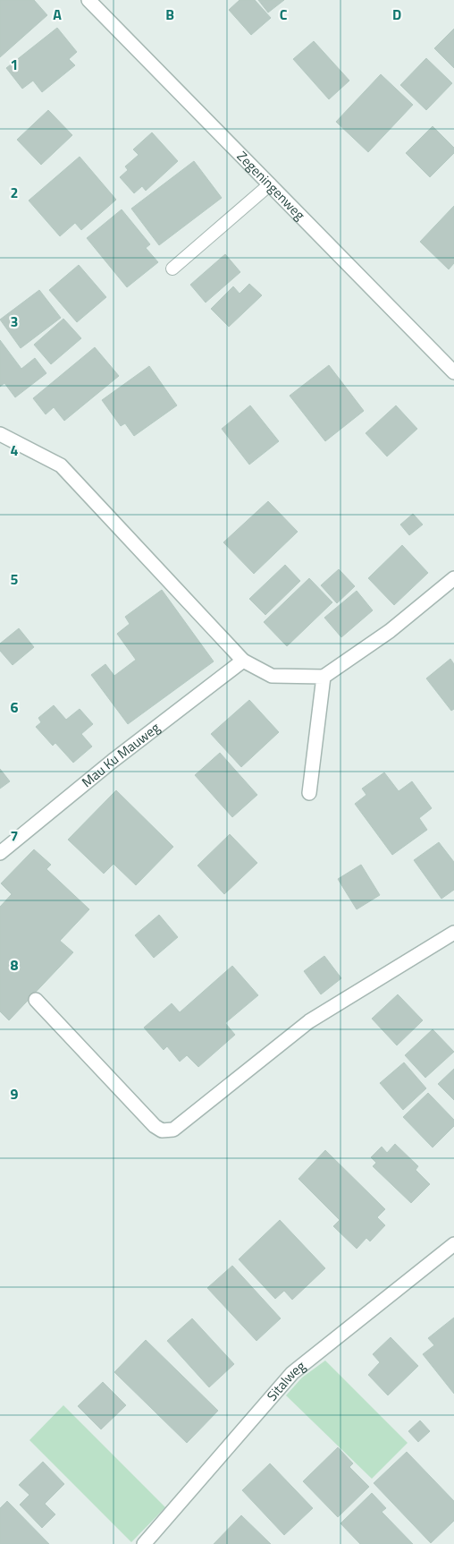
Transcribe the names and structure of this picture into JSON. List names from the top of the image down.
{
  "streets": {
    "street": ["Zegeningenweg", "Mau Ku Mauweg", "Sitalweg"]
  },
  "grid": {
    "columns": [
      "A",
      "B",
      "C",
      "D"
    ],
    "rows": [
      "1",
      "2",
      "3",
      "4",
      "5",
      "6",
      "7",
      "8",
      "9"
    ]
  }
}
